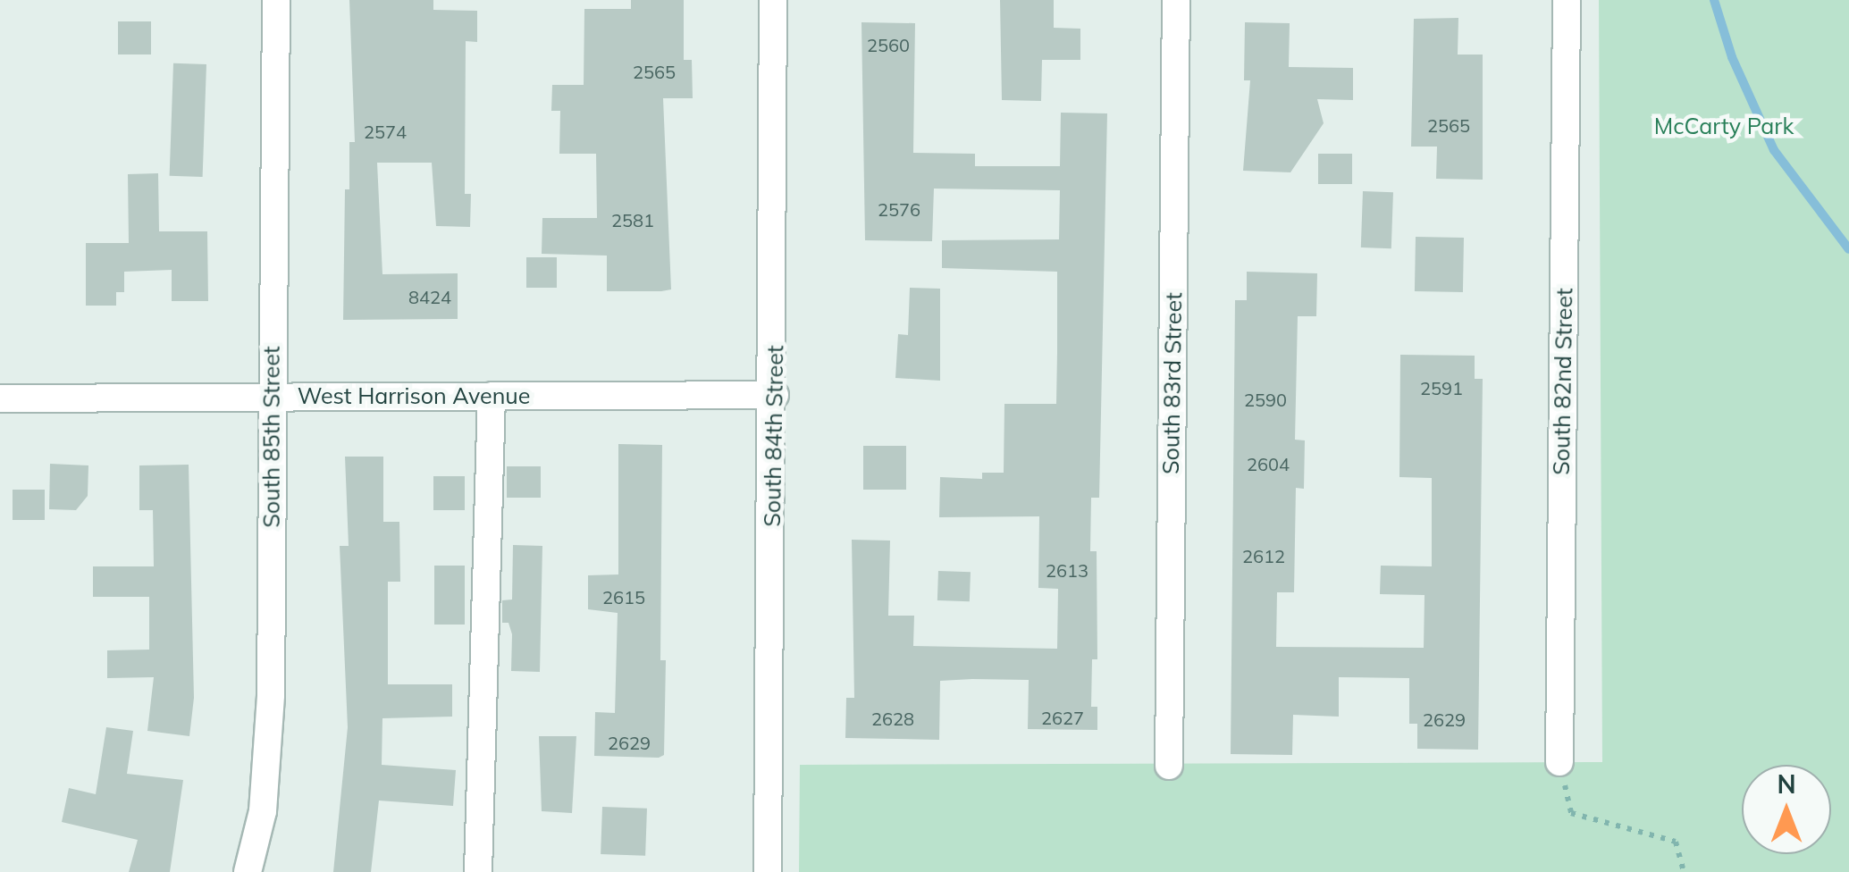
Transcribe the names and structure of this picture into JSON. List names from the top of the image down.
{
  "streets": {
    "street": [
      "South 82nd Street",
      "South 83rd Street",
      "West Harrison Avenue",
      "South 84th Street",
      "South 85th Street"
    ]
  },
  "crossings": [
    ["West Harrison Avenue", "South 84th Street"],
    ["West Harrison Avenue", "South 85th Street"]
  ],
  "parks": ["McCarty Park"],
  "house_numbers": [
    "2560",
    "2565",
    "2565",
    "2574",
    "2576",
    "2581",
    "8424",
    "2591",
    "2590",
    "2604",
    "2612",
    "2613",
    "2615",
    "2627",
    "2628",
    "2629",
    "2629"
  ],
  "north": "top"
}
